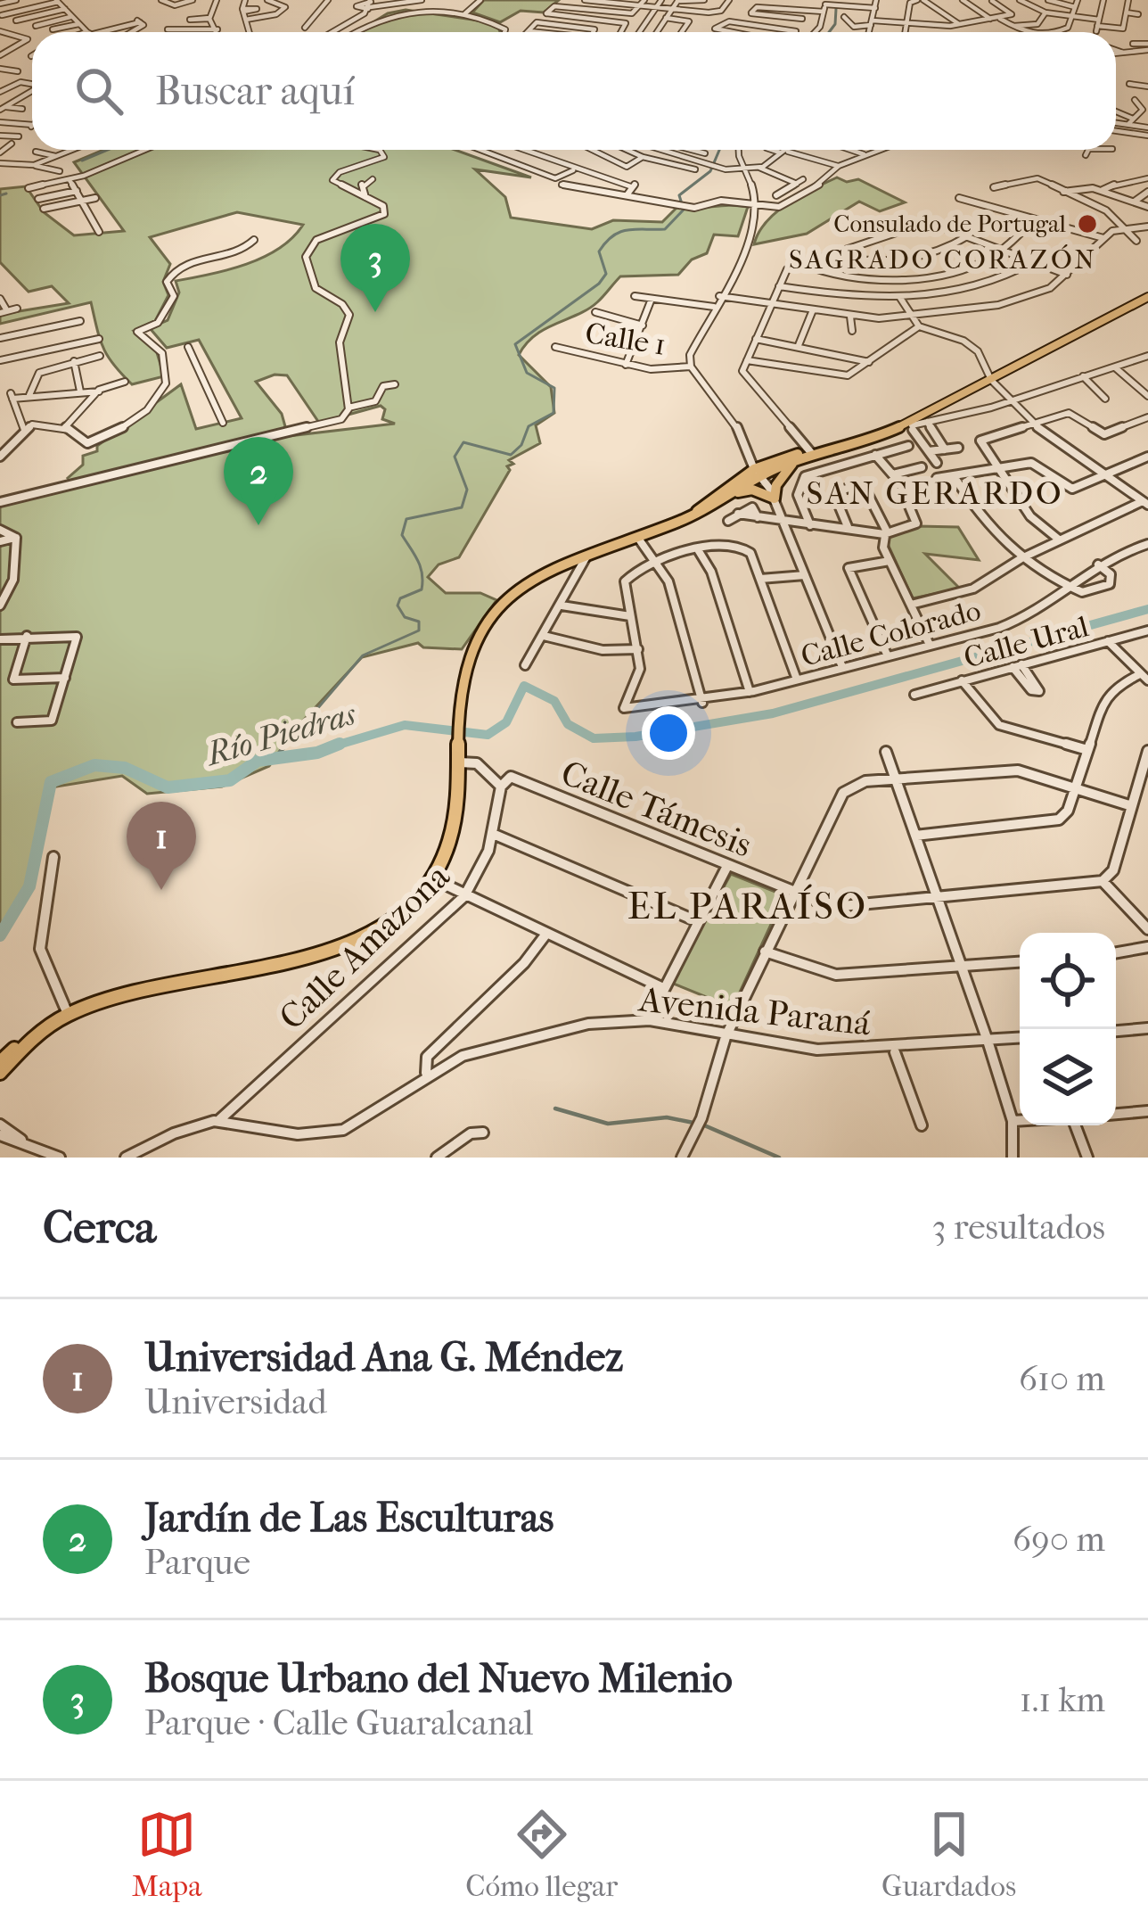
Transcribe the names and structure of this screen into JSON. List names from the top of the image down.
{
  "streets": {
    "street": [
      "Calle 1",
      "Calle Colorado",
      "Calle Ural",
      "Calle Támesis",
      "Calle Amazona",
      "Avenida Paraná"
    ]
  },
  "crossings": [
    ["Calle Támesis", "Calle Amazona"],
    ["Calle Amazona", "Avenida Paraná"]
  ],
  "districts": ["SAGRADO CORAZÓN", "SAN GERARDO", "EL PARAÍSO"],
  "water": ["Río Piedras"],
  "places": ["Consulado de Portugal"],
  "page": {
    "search": "Buscar aquí",
    "pins": ["3", "2", "1"],
    "heading": ["Cerca", "3 resultados"],
    "list": [
      {
        "mark": "1",
        "name": "Universidad Ana G. Méndez",
        "note": "Universidad",
        "value": "610 m"
      },
      {
        "mark": "2",
        "name": "Jardín de Las Esculturas",
        "note": "Parque",
        "value": "690 m"
      },
      {
        "mark": "3",
        "name": "Bosque Urbano del Nuevo Milenio",
        "note": "Parque · Calle Guaralcanal",
        "value": "1.1 km"
      }
    ],
    "nav": ["Mapa", "Cómo llegar", "Guardados"]
  }
}
